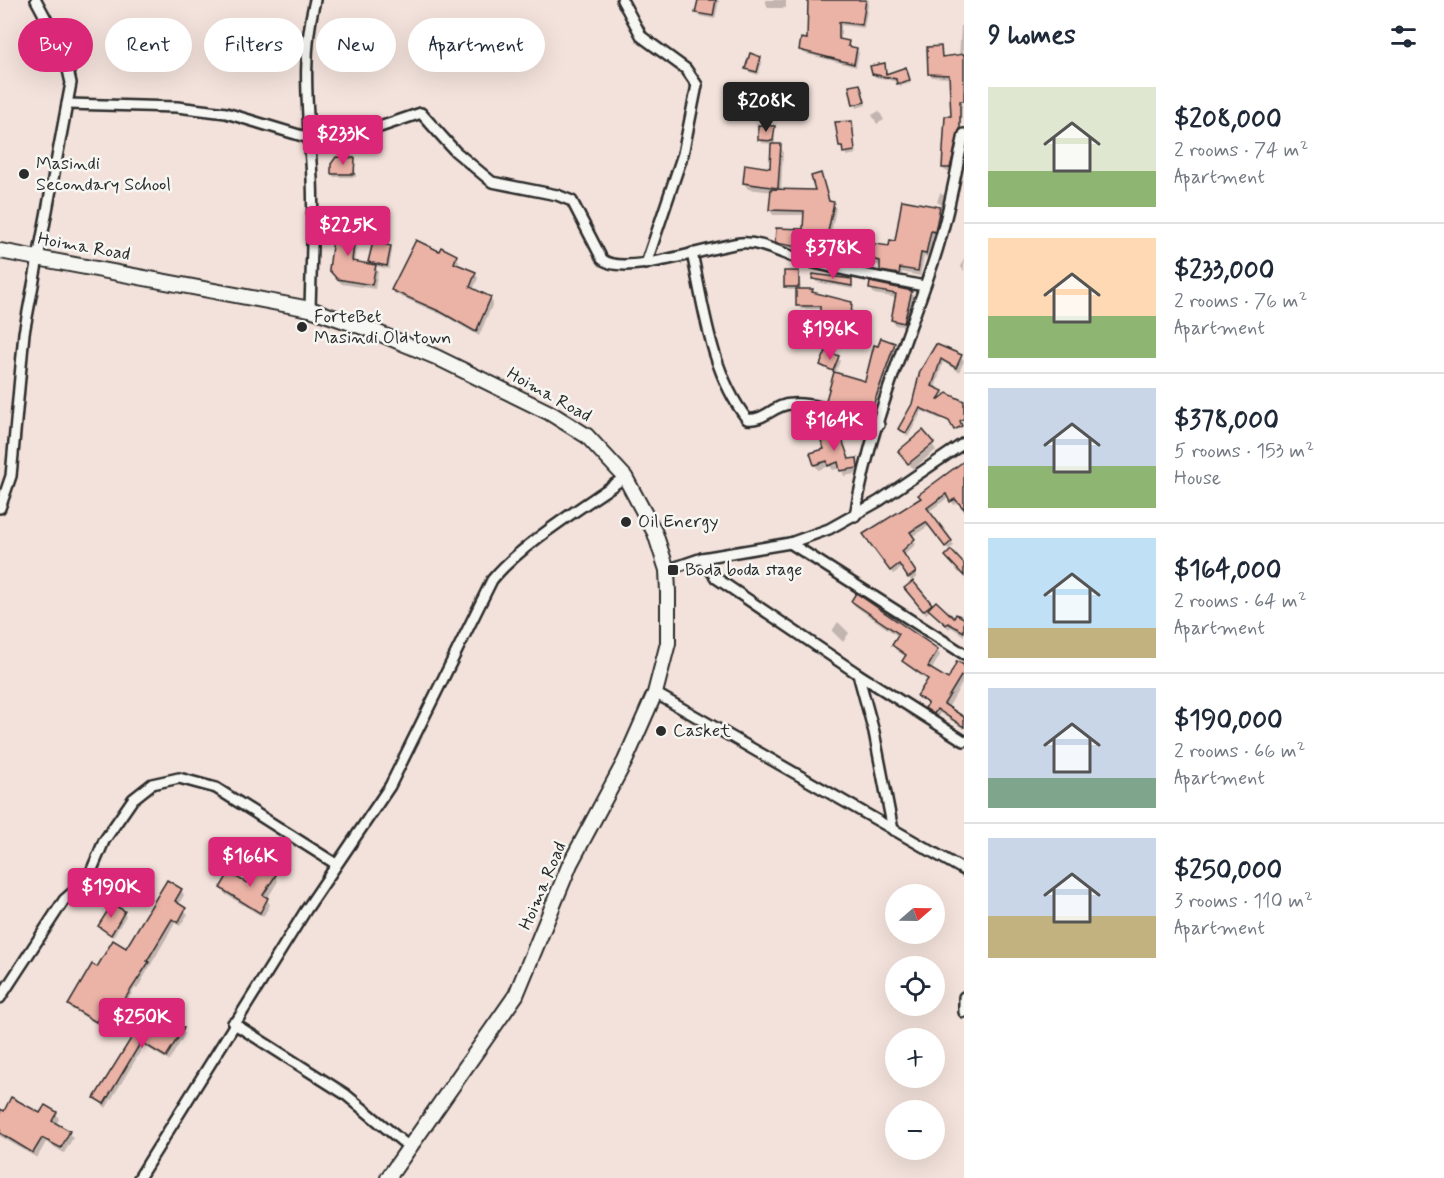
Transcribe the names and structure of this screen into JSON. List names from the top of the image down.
{
  "streets": {
    "main road": ["Hoima Road"]
  },
  "places": {
    "other": [
      "Masindi Secondary School",
      "ForteBet Masindi Old town",
      "Oil Energy",
      "Casket"
    ],
    "transit": ["Boda boda stage"]
  },
  "north": "right",
  "page": {
    "heading": "9 homes",
    "chip": [
      "Buy",
      "Rent",
      "Filters",
      "New",
      "Apartment"
    ],
    "list": [
      {
        "name": "$208,000",
        "note": "2 rooms · 74 m² · Apartment"
      },
      {
        "name": "$233,000",
        "note": "2 rooms · 76 m² · Apartment"
      },
      {
        "name": "$378,000",
        "note": "5 rooms · 153 m² · House"
      },
      {
        "name": "$164,000",
        "note": "2 rooms · 64 m² · Apartment"
      },
      {
        "name": "$190,000",
        "note": "2 rooms · 66 m² · Apartment"
      },
      {
        "name": "$250,000",
        "note": "3 rooms · 110 m² · Apartment"
      }
    ],
    "price": [
      "$208K",
      "$233K",
      "$225K",
      "$378K",
      "$196K",
      "$164K",
      "$166K",
      "$190K",
      "$250K"
    ],
    "map_buttons": ["+", "−"]
  }
}
